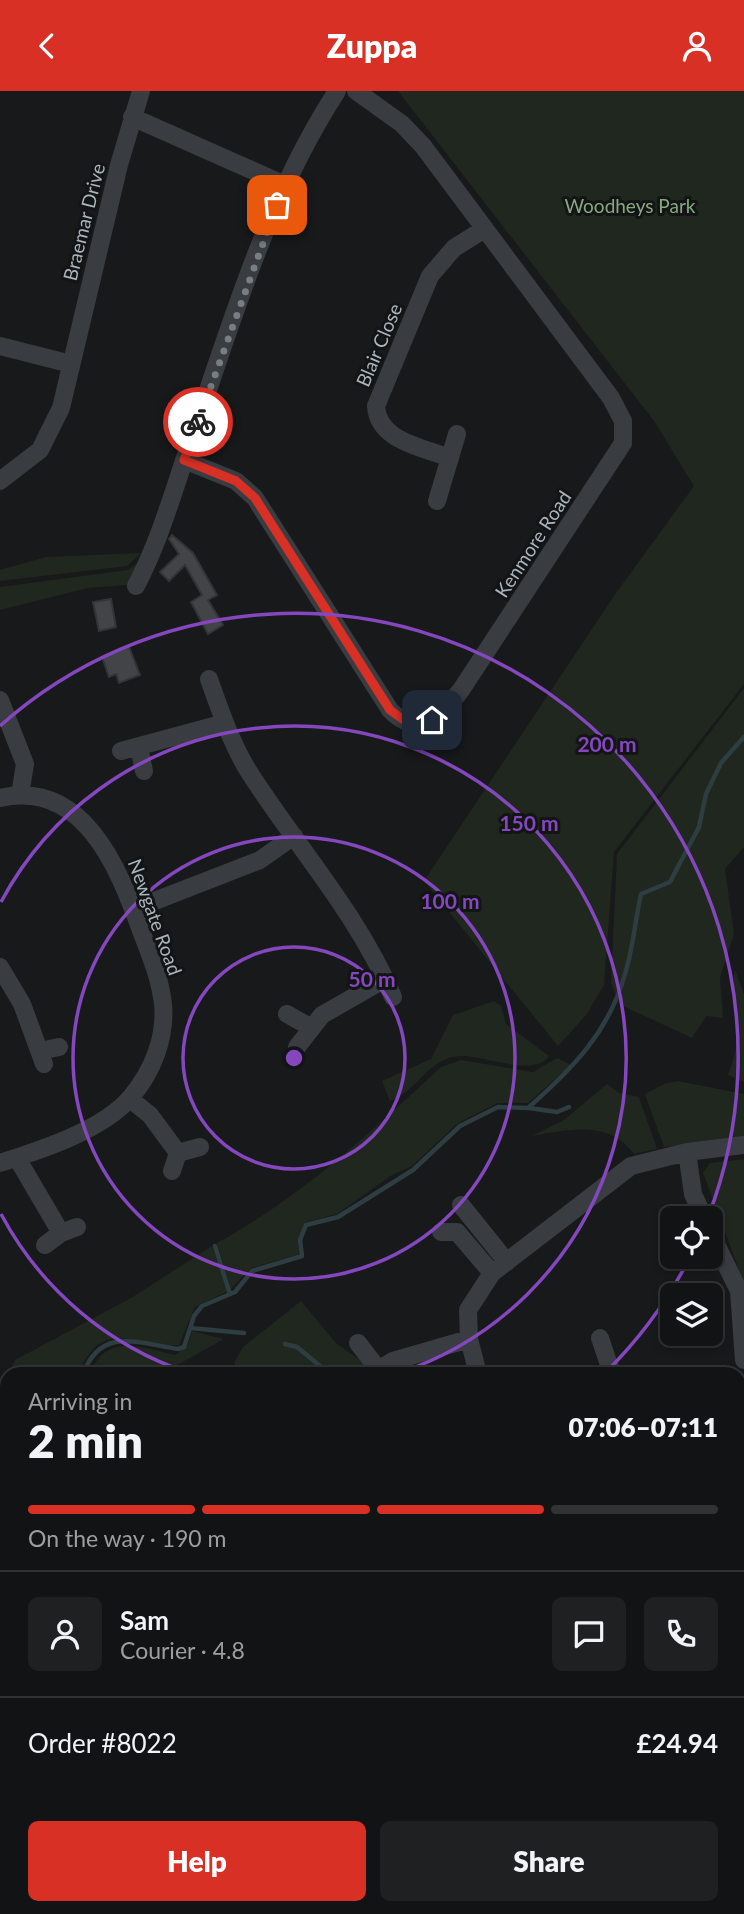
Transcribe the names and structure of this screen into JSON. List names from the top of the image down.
{
  "streets": {
    "street": [
      "Braemar Drive",
      "Blair Close",
      "Kenmore Road",
      "Newgate Road"
    ]
  },
  "crossings": [
    ["Blair Close", "Kenmore Road"]
  ],
  "parks": ["Woodheys Park"],
  "page": {
    "header": "Zuppa",
    "heading": ["2 min", "Arriving in", "07:06–07:11"],
    "panel": [
      "Sam",
      "Courier · 4.8",
      "Order #8022",
      "£24.94"
    ],
    "bar": "On the way · 190 m",
    "buttons": ["Help", "Share"]
  },
  "rings": [
    "200 m",
    "150 m",
    "100 m",
    "50 m"
  ]
}
